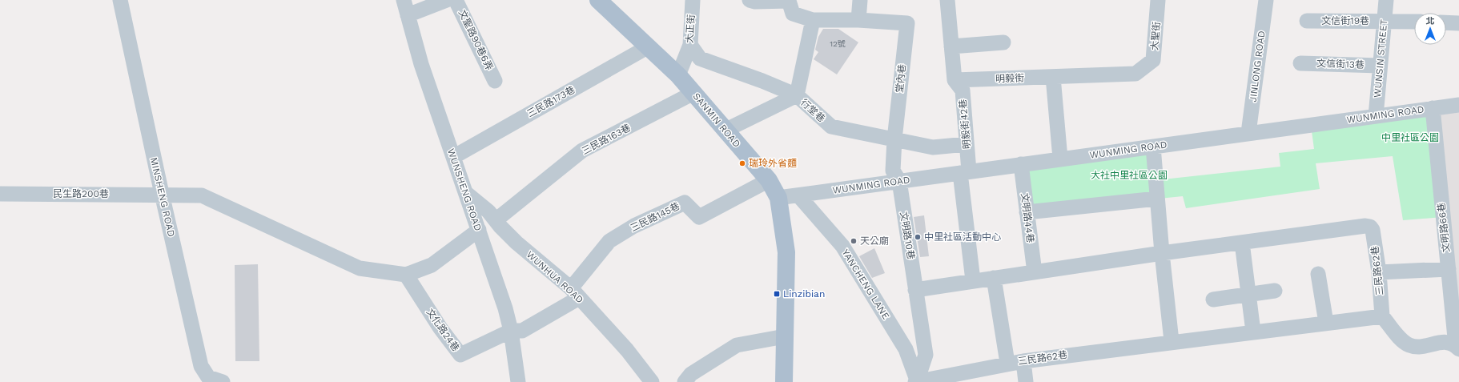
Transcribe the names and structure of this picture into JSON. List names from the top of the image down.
{
  "streets": {
    "main road": ["SANMIN ROAD"],
    "street": [
      "文信街19巷",
      "大正街",
      "大聖街",
      "文聖路90巷6弄",
      "WUNSIN STREET",
      "文信街13巷",
      "JINLONG ROAD",
      "堂內巷",
      "明毅街",
      "三民路173巷",
      "行堂巷",
      "WUNMING ROAD",
      "明毅街42巷",
      "三民路163巷",
      "WUNSHENG ROAD",
      "民生路200巷",
      "MINSHENG ROAD",
      "三民路145巷",
      "文明路44巷",
      "文明路66巷",
      "文明路10巷",
      "三民路62巷",
      "WUNHUA ROAD",
      "YANCHENG LANE",
      "文化路24巷"
    ]
  },
  "crossings": [
    ["文信街19巷", "WUNSIN STREET"],
    ["大正街", "行堂巷"],
    ["大正街", "SANMIN ROAD"],
    ["大聖街", "明毅街"],
    ["WUNSIN STREET", "文信街13巷"],
    ["WUNSIN STREET", "WUNMING ROAD"],
    ["JINLONG ROAD", "WUNMING ROAD"],
    ["堂內巷", "行堂巷"],
    ["堂內巷", "WUNMING ROAD"],
    ["堂內巷", "文明路10巷"],
    ["明毅街", "明毅街42巷"],
    ["三民路173巷", "SANMIN ROAD"],
    ["三民路173巷", "WUNSHENG ROAD"],
    ["行堂巷", "明毅街42巷"],
    ["WUNMING ROAD", "SANMIN ROAD"],
    ["WUNMING ROAD", "明毅街42巷"],
    ["WUNMING ROAD", "文明路44巷"],
    ["WUNMING ROAD", "文明路66巷"],
    ["WUNMING ROAD", "文明路10巷"],
    ["WUNMING ROAD", "YANCHENG LANE"],
    ["SANMIN ROAD", "三民路163巷"],
    ["SANMIN ROAD", "三民路145巷"],
    ["明毅街42巷", "三民路62巷"],
    ["三民路163巷", "WUNHUA ROAD"],
    ["WUNSHENG ROAD", "WUNHUA ROAD"],
    ["WUNSHENG ROAD", "文化路24巷"],
    ["民生路200巷", "MINSHENG ROAD"],
    ["民生路200巷", "文化路24巷"],
    ["三民路145巷", "WUNHUA ROAD"],
    ["文明路44巷", "三民路62巷"],
    ["文明路10巷", "三民路62巷"],
    ["文明路10巷", "YANCHENG LANE"],
    ["三民路62巷", "YANCHENG LANE"]
  ],
  "parks": ["中里社區公園", "大社中里社區公園"],
  "places": {
    "other": ["瑞玲外省麵", "中里社區活動中心", "天公廟"],
    "transit": ["Linzibian"]
  },
  "house_numbers": ["12號"],
  "north": "top"
}
